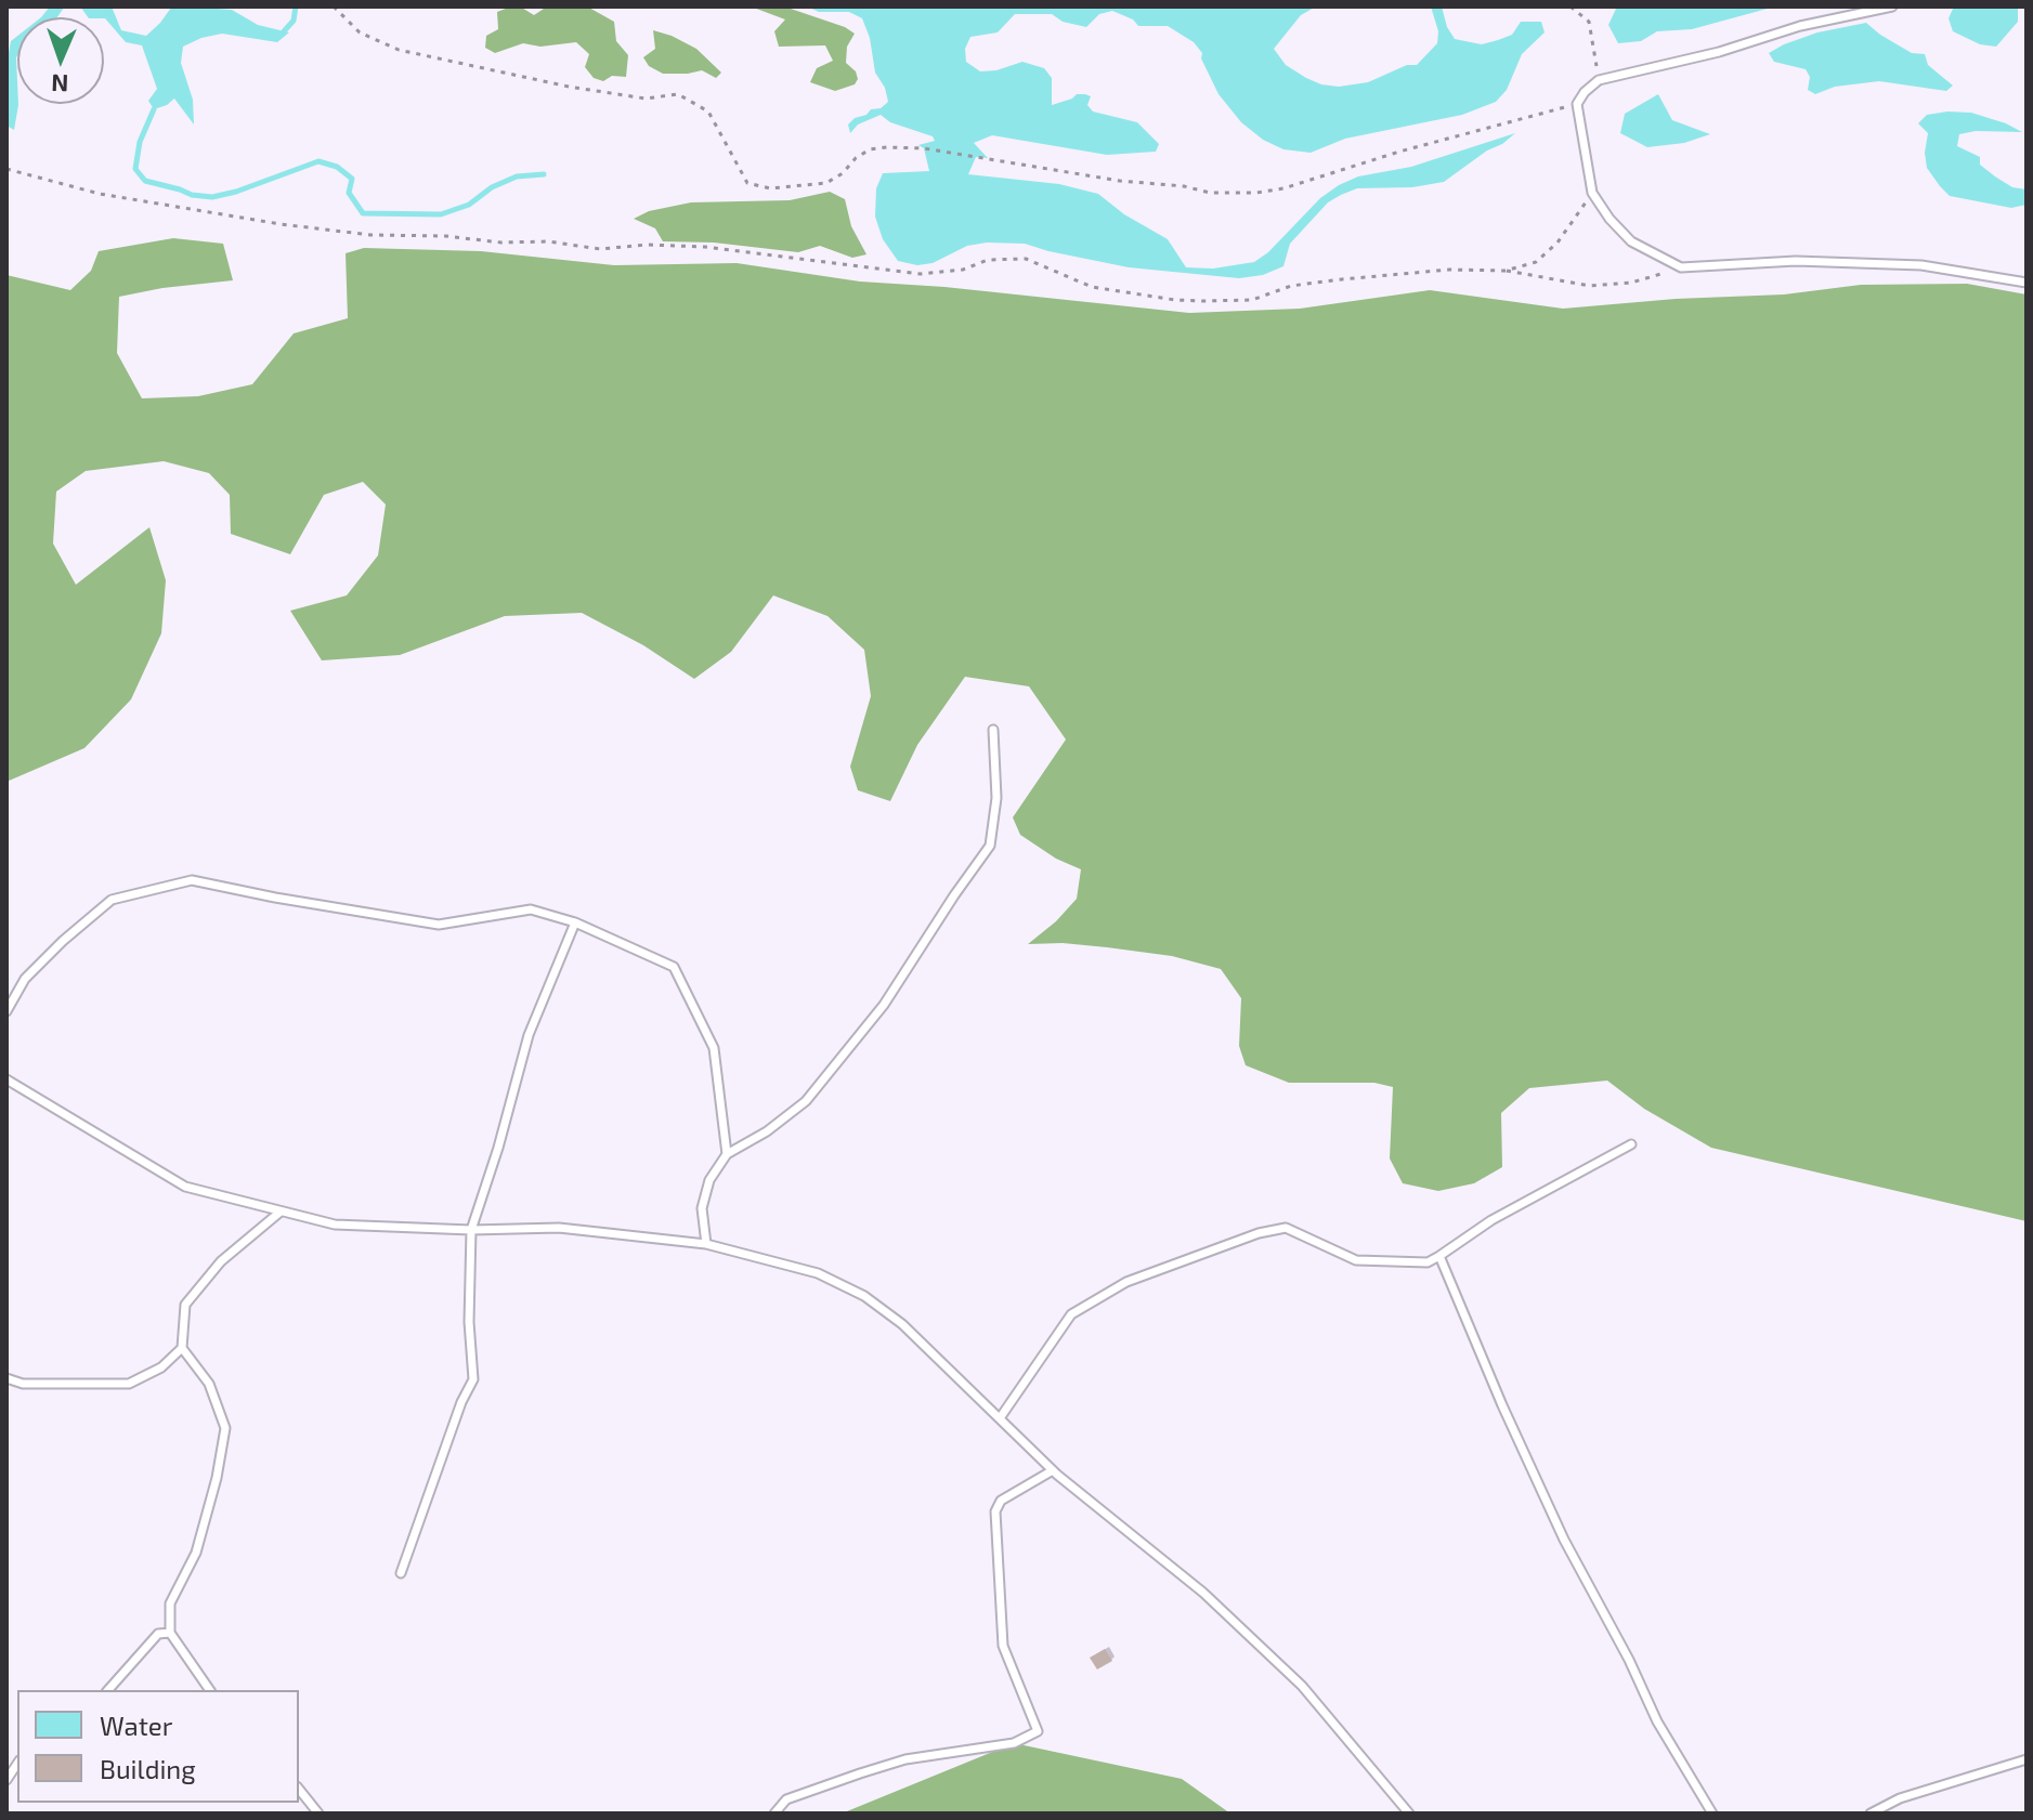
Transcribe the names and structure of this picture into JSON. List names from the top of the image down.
{
  "legend": ["Water", "Building"],
  "north": "bottom"
}
